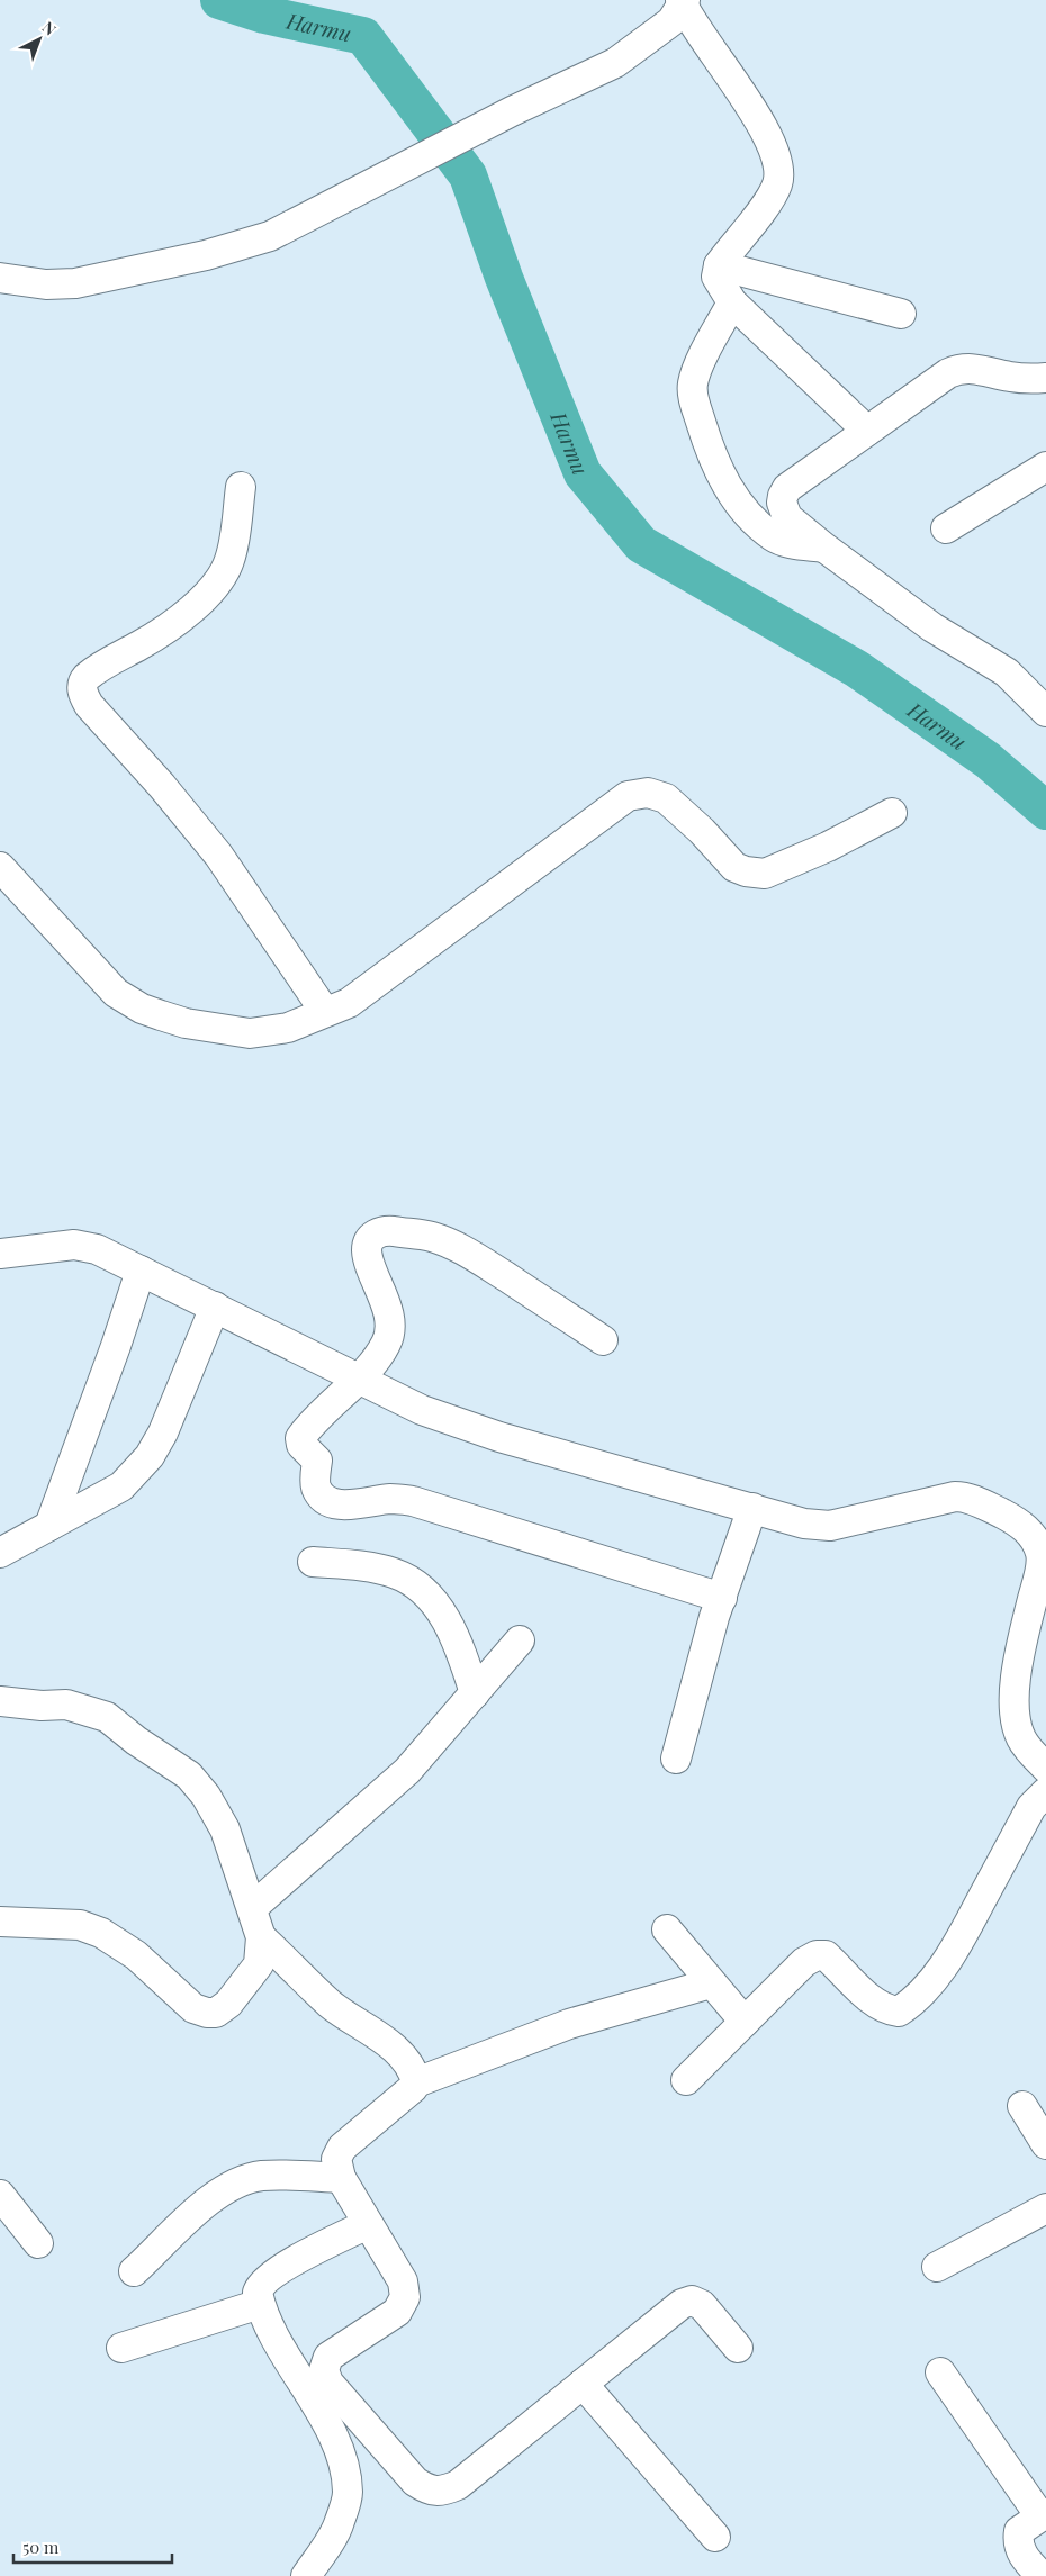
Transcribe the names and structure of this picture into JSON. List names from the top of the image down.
{
  "water": ["Harmu"],
  "scale_bar": "50 m",
  "north": "top right"
}
